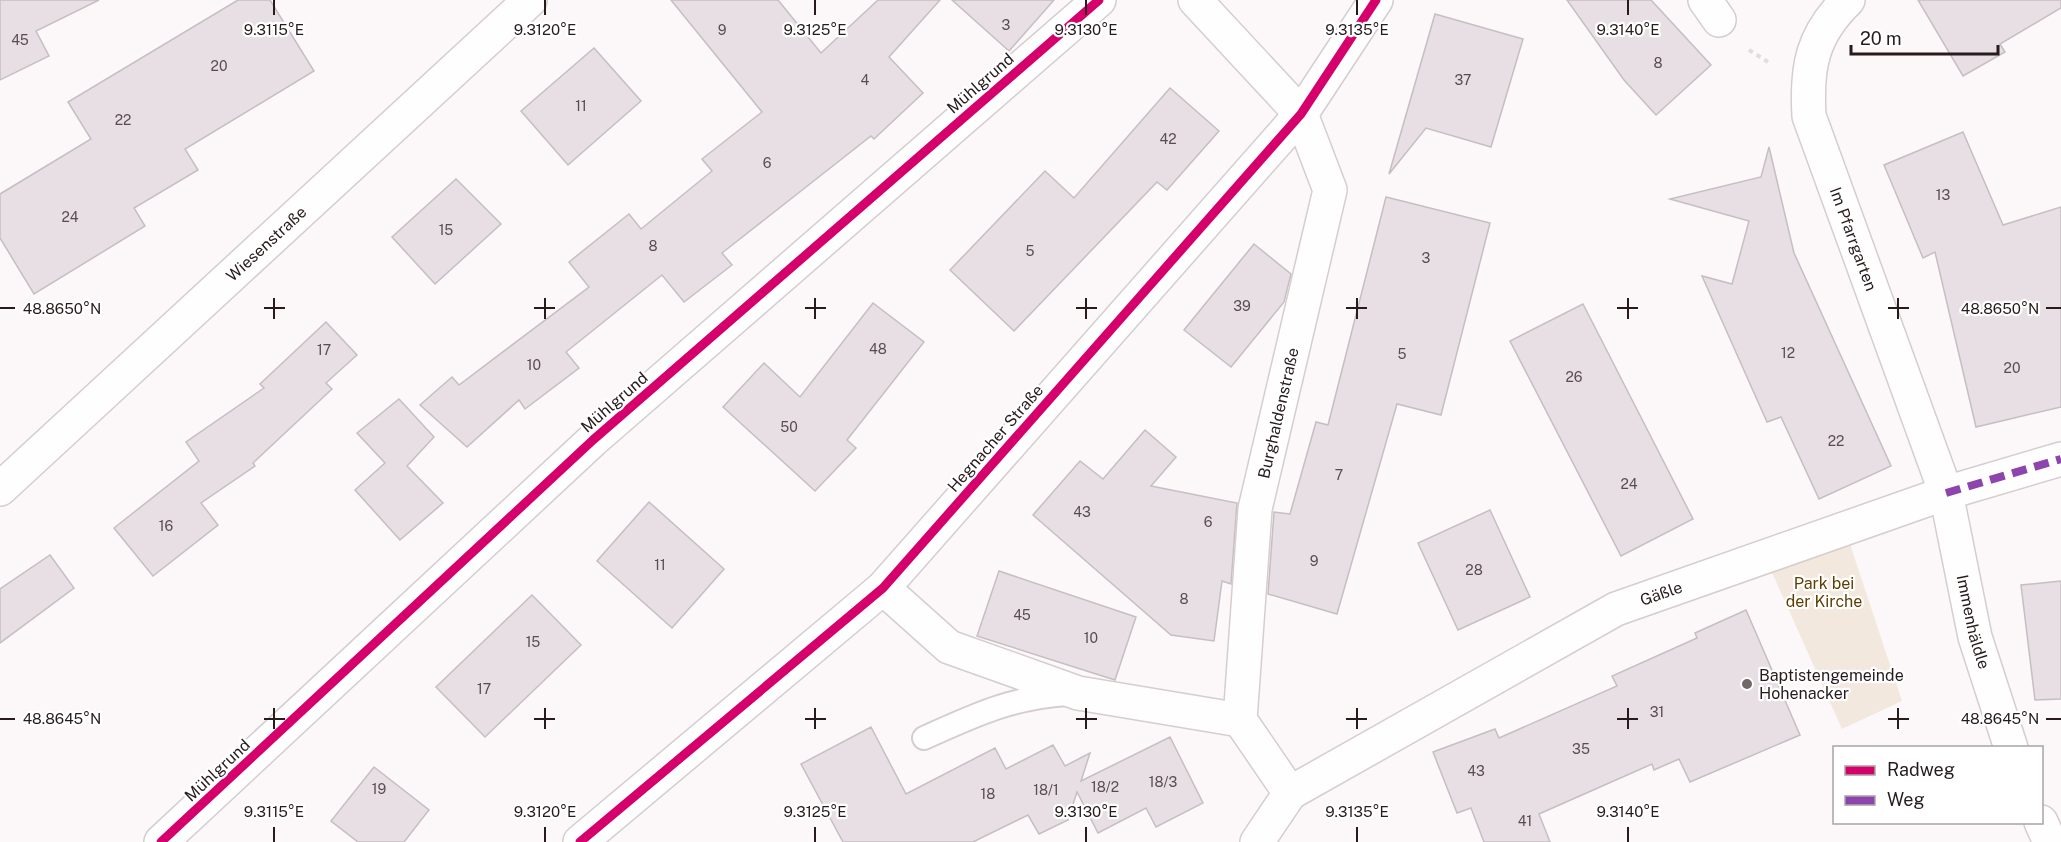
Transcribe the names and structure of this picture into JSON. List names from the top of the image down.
{
  "streets": {
    "street": [
      "Mühlgrund",
      "Im Pfarrgarten",
      "Wiesenstraße",
      "Burghaldenstraße",
      "Hegnacher Straße",
      "Gäßle",
      "Immenhäldle"
    ]
  },
  "crossings": [
    ["Im Pfarrgarten", "Gäßle"],
    ["Im Pfarrgarten", "Immenhäldle"],
    ["Burghaldenstraße", "Hegnacher Straße"],
    ["Gäßle", "Immenhäldle"]
  ],
  "parks": ["Park bei der Kirche"],
  "places": ["Baptistengemeinde Hohenacker"],
  "house_numbers": [
    "3",
    "9",
    "45",
    "8",
    "20",
    "4",
    "37",
    "11",
    "22",
    "42",
    "6",
    "13",
    "24",
    "15",
    "8",
    "5",
    "3",
    "39",
    "48",
    "17",
    "12",
    "5",
    "10",
    "20",
    "26",
    "50",
    "22",
    "7",
    "24",
    "43",
    "6",
    "16",
    "9",
    "11",
    "28",
    "8",
    "45",
    "10",
    "15",
    "17",
    "31",
    "35",
    "43",
    "18/3",
    "18/2",
    "19",
    "18/1",
    "18",
    "41"
  ],
  "legend": ["Radweg", "Weg"],
  "scale_bar": "20 m",
  "coordinates": [
    "9.3115°E",
    "9.3120°E",
    "9.3125°E",
    "9.3130°E",
    "9.3135°E",
    "9.3140°E",
    "48.8650°N",
    "48.8645°N"
  ]
}
